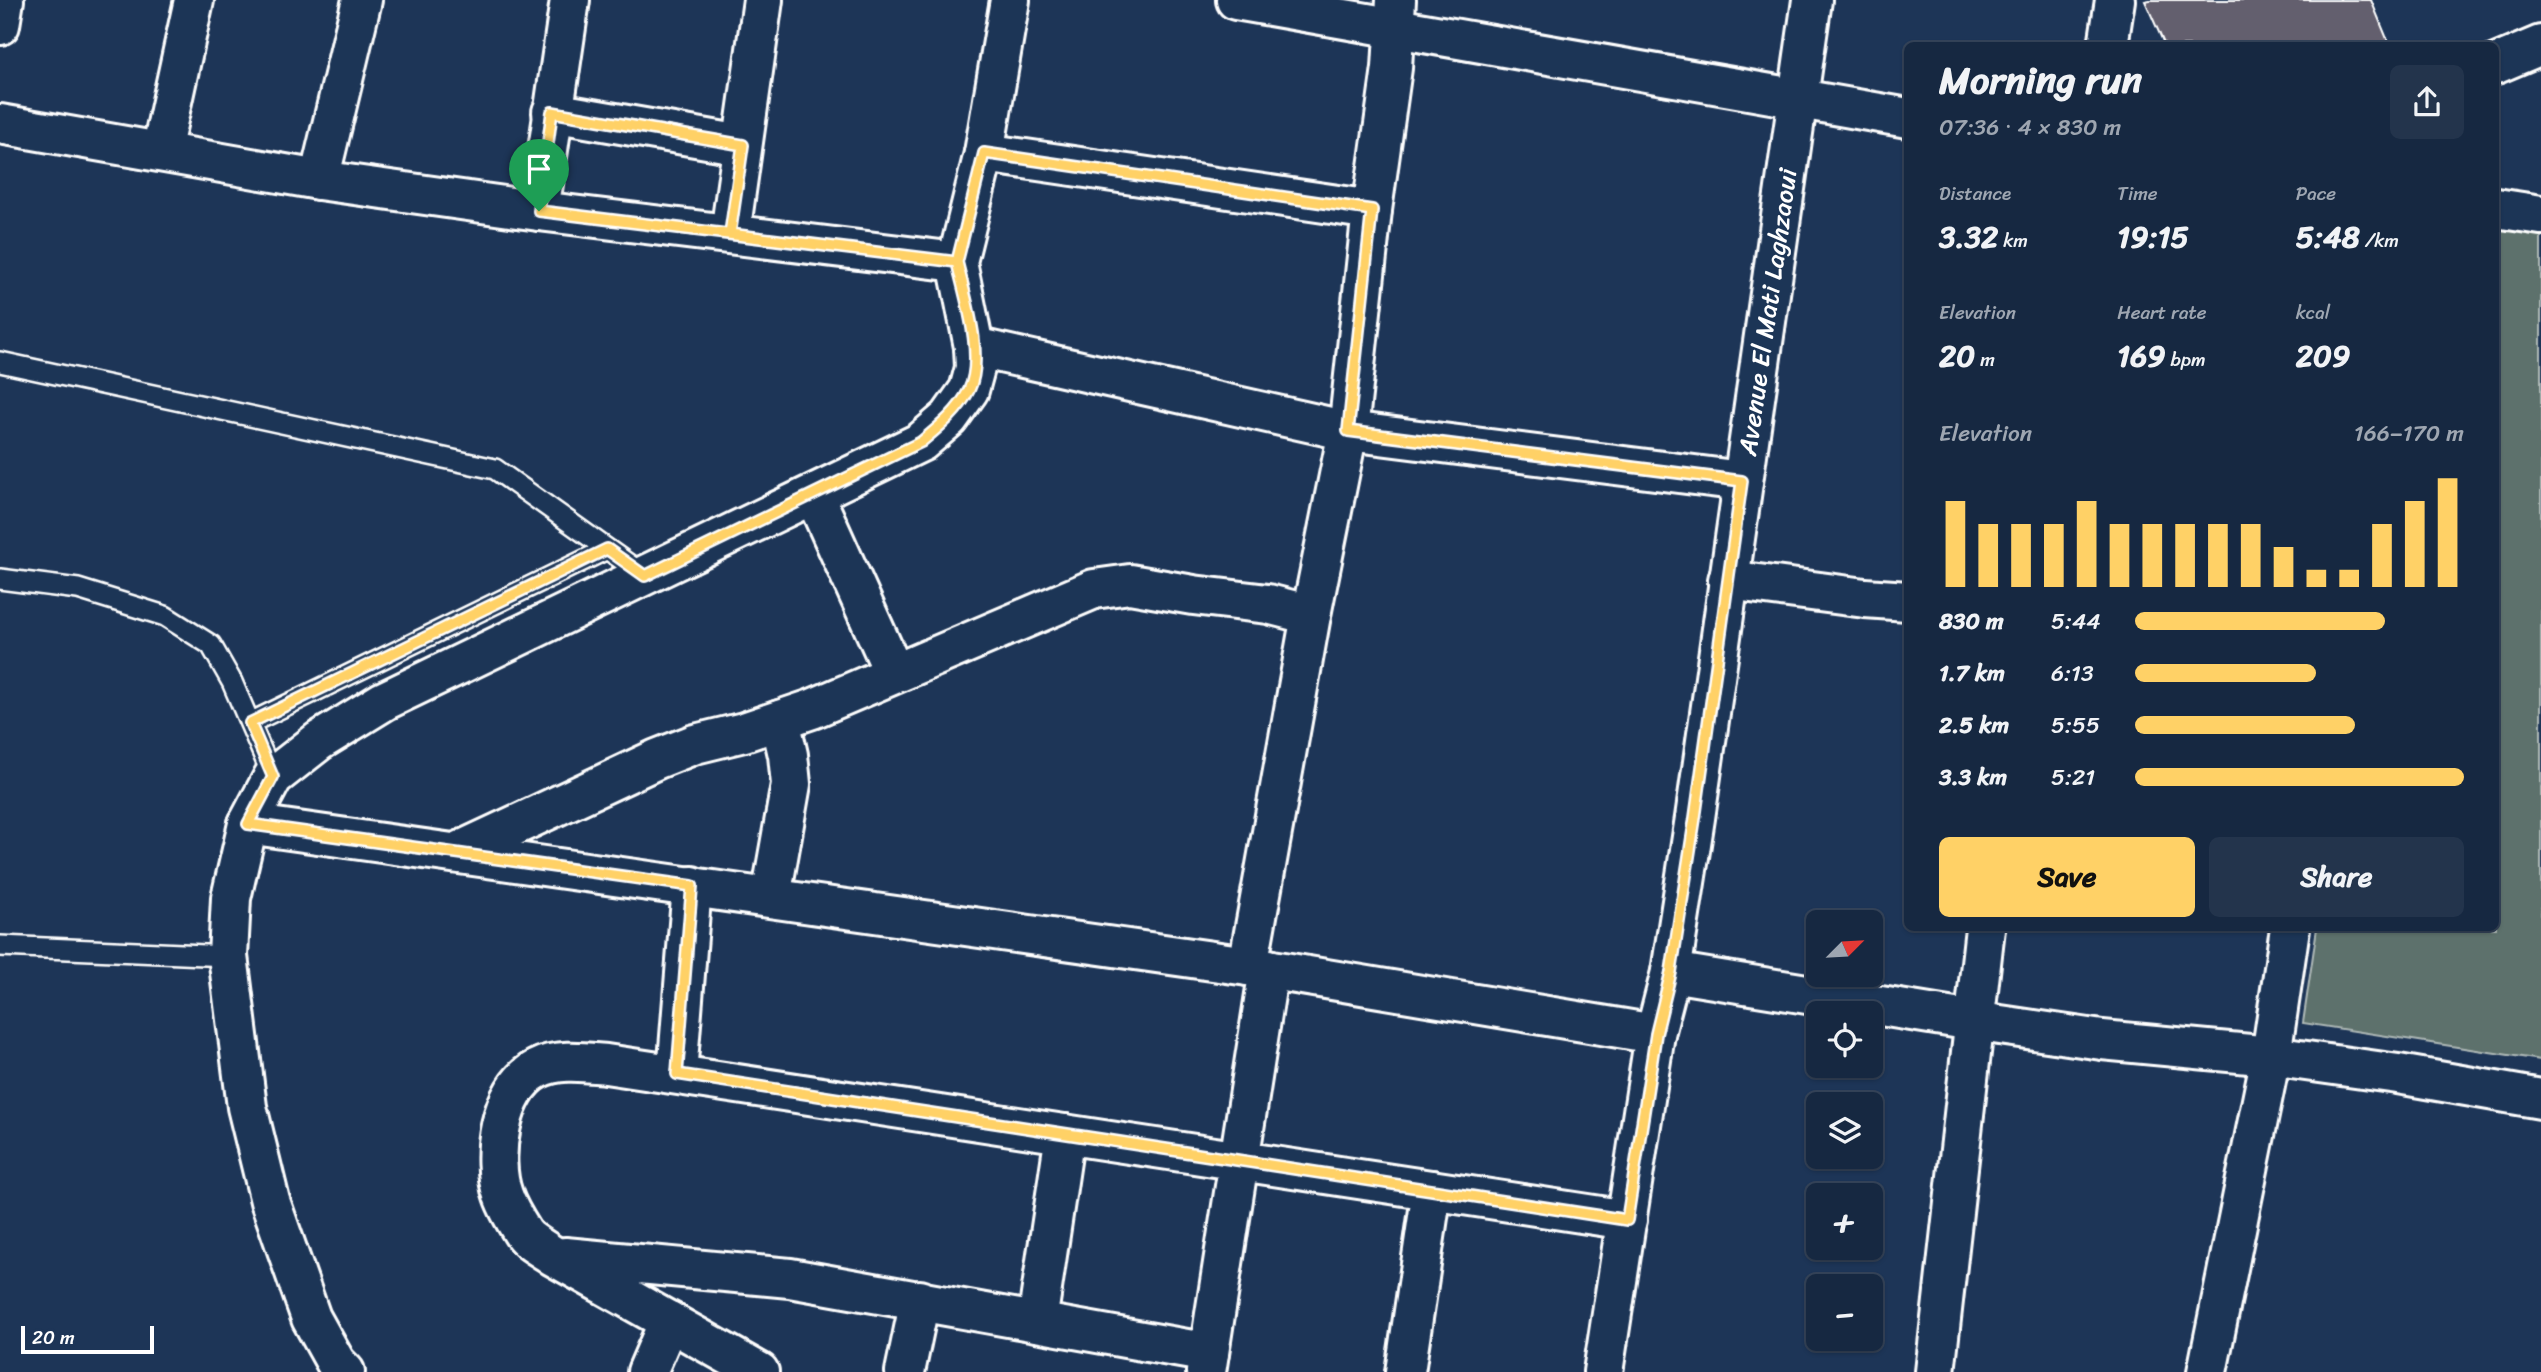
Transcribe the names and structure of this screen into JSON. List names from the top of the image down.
{
  "streets": {
    "street": ["Avenue El Mati Laghzaoui"]
  },
  "scale_bar": "20 m",
  "north": "top right",
  "page": {
    "heading": ["Morning run", "07:36 · 4 × 830 m"],
    "stats": [
      ["Distance", "3.32 km"],
      ["Time", "19:15"],
      ["Pace", "5:48 /km"],
      ["Elevation", "20 m"],
      ["Heart rate", "169 bpm"],
      ["kcal", "209"]
    ],
    "chart": ["Elevation", "166–170 m"],
    "list": [
      {
        "name": "830 m",
        "note": "5:44"
      },
      {
        "name": "1.7 km",
        "note": "6:13"
      },
      {
        "name": "2.5 km",
        "note": "5:55"
      },
      {
        "name": "3.3 km",
        "note": "5:21"
      }
    ],
    "buttons": ["Save", "Share"],
    "map_buttons": ["+", "−"],
    "scale": "20 m"
  }
}
